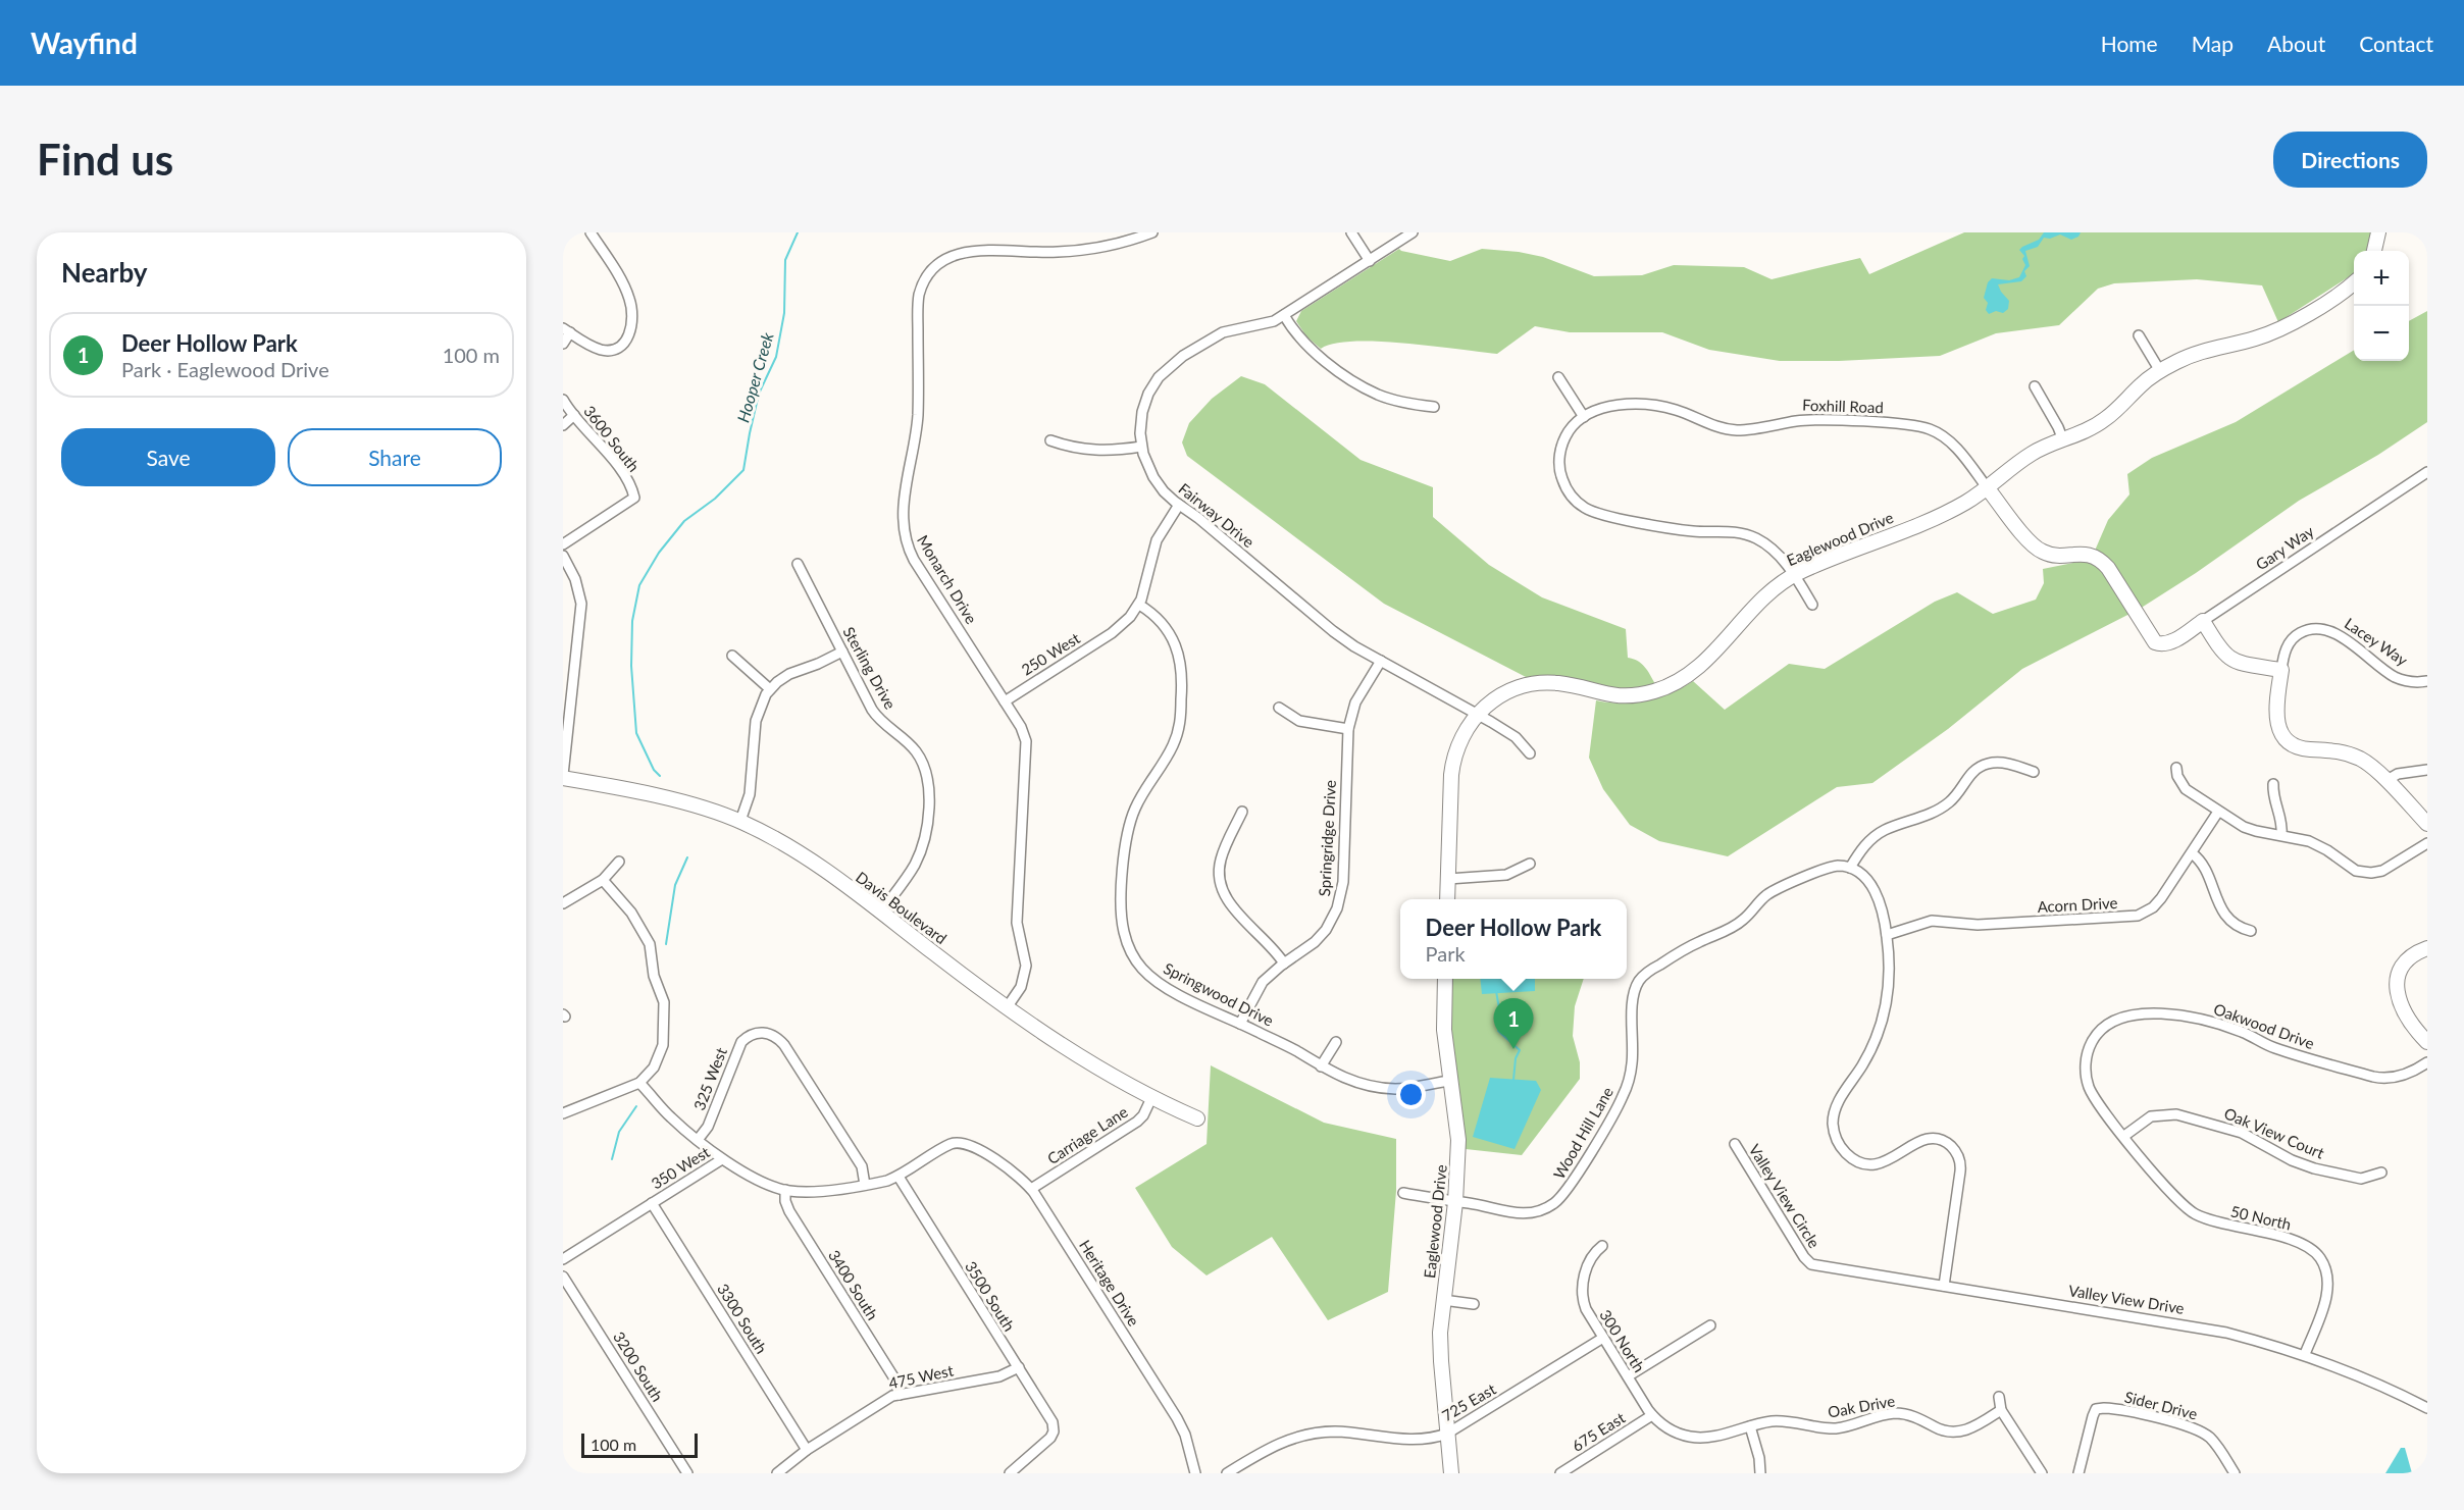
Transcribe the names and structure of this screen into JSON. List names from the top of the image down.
{
  "streets": {
    "main road": [
      "Foxhill Road",
      "Eaglewood Drive",
      "Gary Way",
      "Lacey Way",
      "Davis Boulevard"
    ],
    "street": [
      "3600 South",
      "Fairway Drive",
      "Monarch Drive",
      "250 West",
      "Sterling Drive",
      "Springridge Drive",
      "Acorn Drive",
      "Springwood Drive",
      "Oakwood Drive",
      "325 West",
      "Wood Hill Lane",
      "Oak View Court",
      "Carriage Lane",
      "350 West",
      "Valley View Circle",
      "50 North",
      "Heritage Drive",
      "3400 South",
      "3500 South",
      "Valley View Drive",
      "3300 South",
      "300 North",
      "3200 South",
      "475 West",
      "725 East",
      "Sider Drive",
      "Oak Drive",
      "675 East"
    ]
  },
  "crossings": [
    ["Foxhill Road", "Eaglewood Drive"],
    ["Foxhill Road", "Gary Way"],
    ["Fairway Drive", "Eaglewood Drive"],
    ["Fairway Drive", "Springridge Drive"],
    ["Eaglewood Drive", "Springwood Drive"],
    ["Eaglewood Drive", "Wood Hill Lane"],
    ["Eaglewood Drive", "725 East"],
    ["Monarch Drive", "250 West"],
    ["Monarch Drive", "Davis Boulevard"],
    ["250 West", "Springwood Drive"],
    ["Sterling Drive", "Davis Boulevard"],
    ["Springridge Drive", "Springwood Drive"],
    ["Davis Boulevard", "Carriage Lane"],
    ["Oakwood Drive", "Oak View Court"],
    ["Oakwood Drive", "50 North"],
    ["325 West", "350 West"],
    ["Oak View Court", "50 North"],
    ["Carriage Lane", "Heritage Drive"],
    ["350 West", "Heritage Drive"],
    ["350 West", "3400 South"],
    ["350 West", "3500 South"],
    ["350 West", "3300 South"],
    ["Valley View Circle", "Valley View Drive"],
    ["50 North", "Valley View Drive"],
    ["3400 South", "475 West"],
    ["3500 South", "475 West"],
    ["3300 South", "475 West"],
    ["300 North", "725 East"],
    ["300 North", "Oak Drive"],
    ["300 North", "675 East"],
    ["Oak Drive", "675 East"]
  ],
  "water": ["Hooper Creek"],
  "scale_bar": "100 m",
  "page": {
    "header": "Wayfind",
    "nav": [
      "Home",
      "Map",
      "About",
      "Contact"
    ],
    "buttons": [
      "Directions",
      ["Save", "Share"]
    ],
    "title": "Find us",
    "heading": "Nearby",
    "map_buttons": ["+", "−"],
    "list": [
      {
        "mark": "1",
        "name": "Deer Hollow Park",
        "note": "Park · Eaglewood Drive",
        "value": "100 m"
      }
    ],
    "popup": ["Deer Hollow Park", "Park"],
    "pins": "1",
    "scale": "100 m"
  }
}
